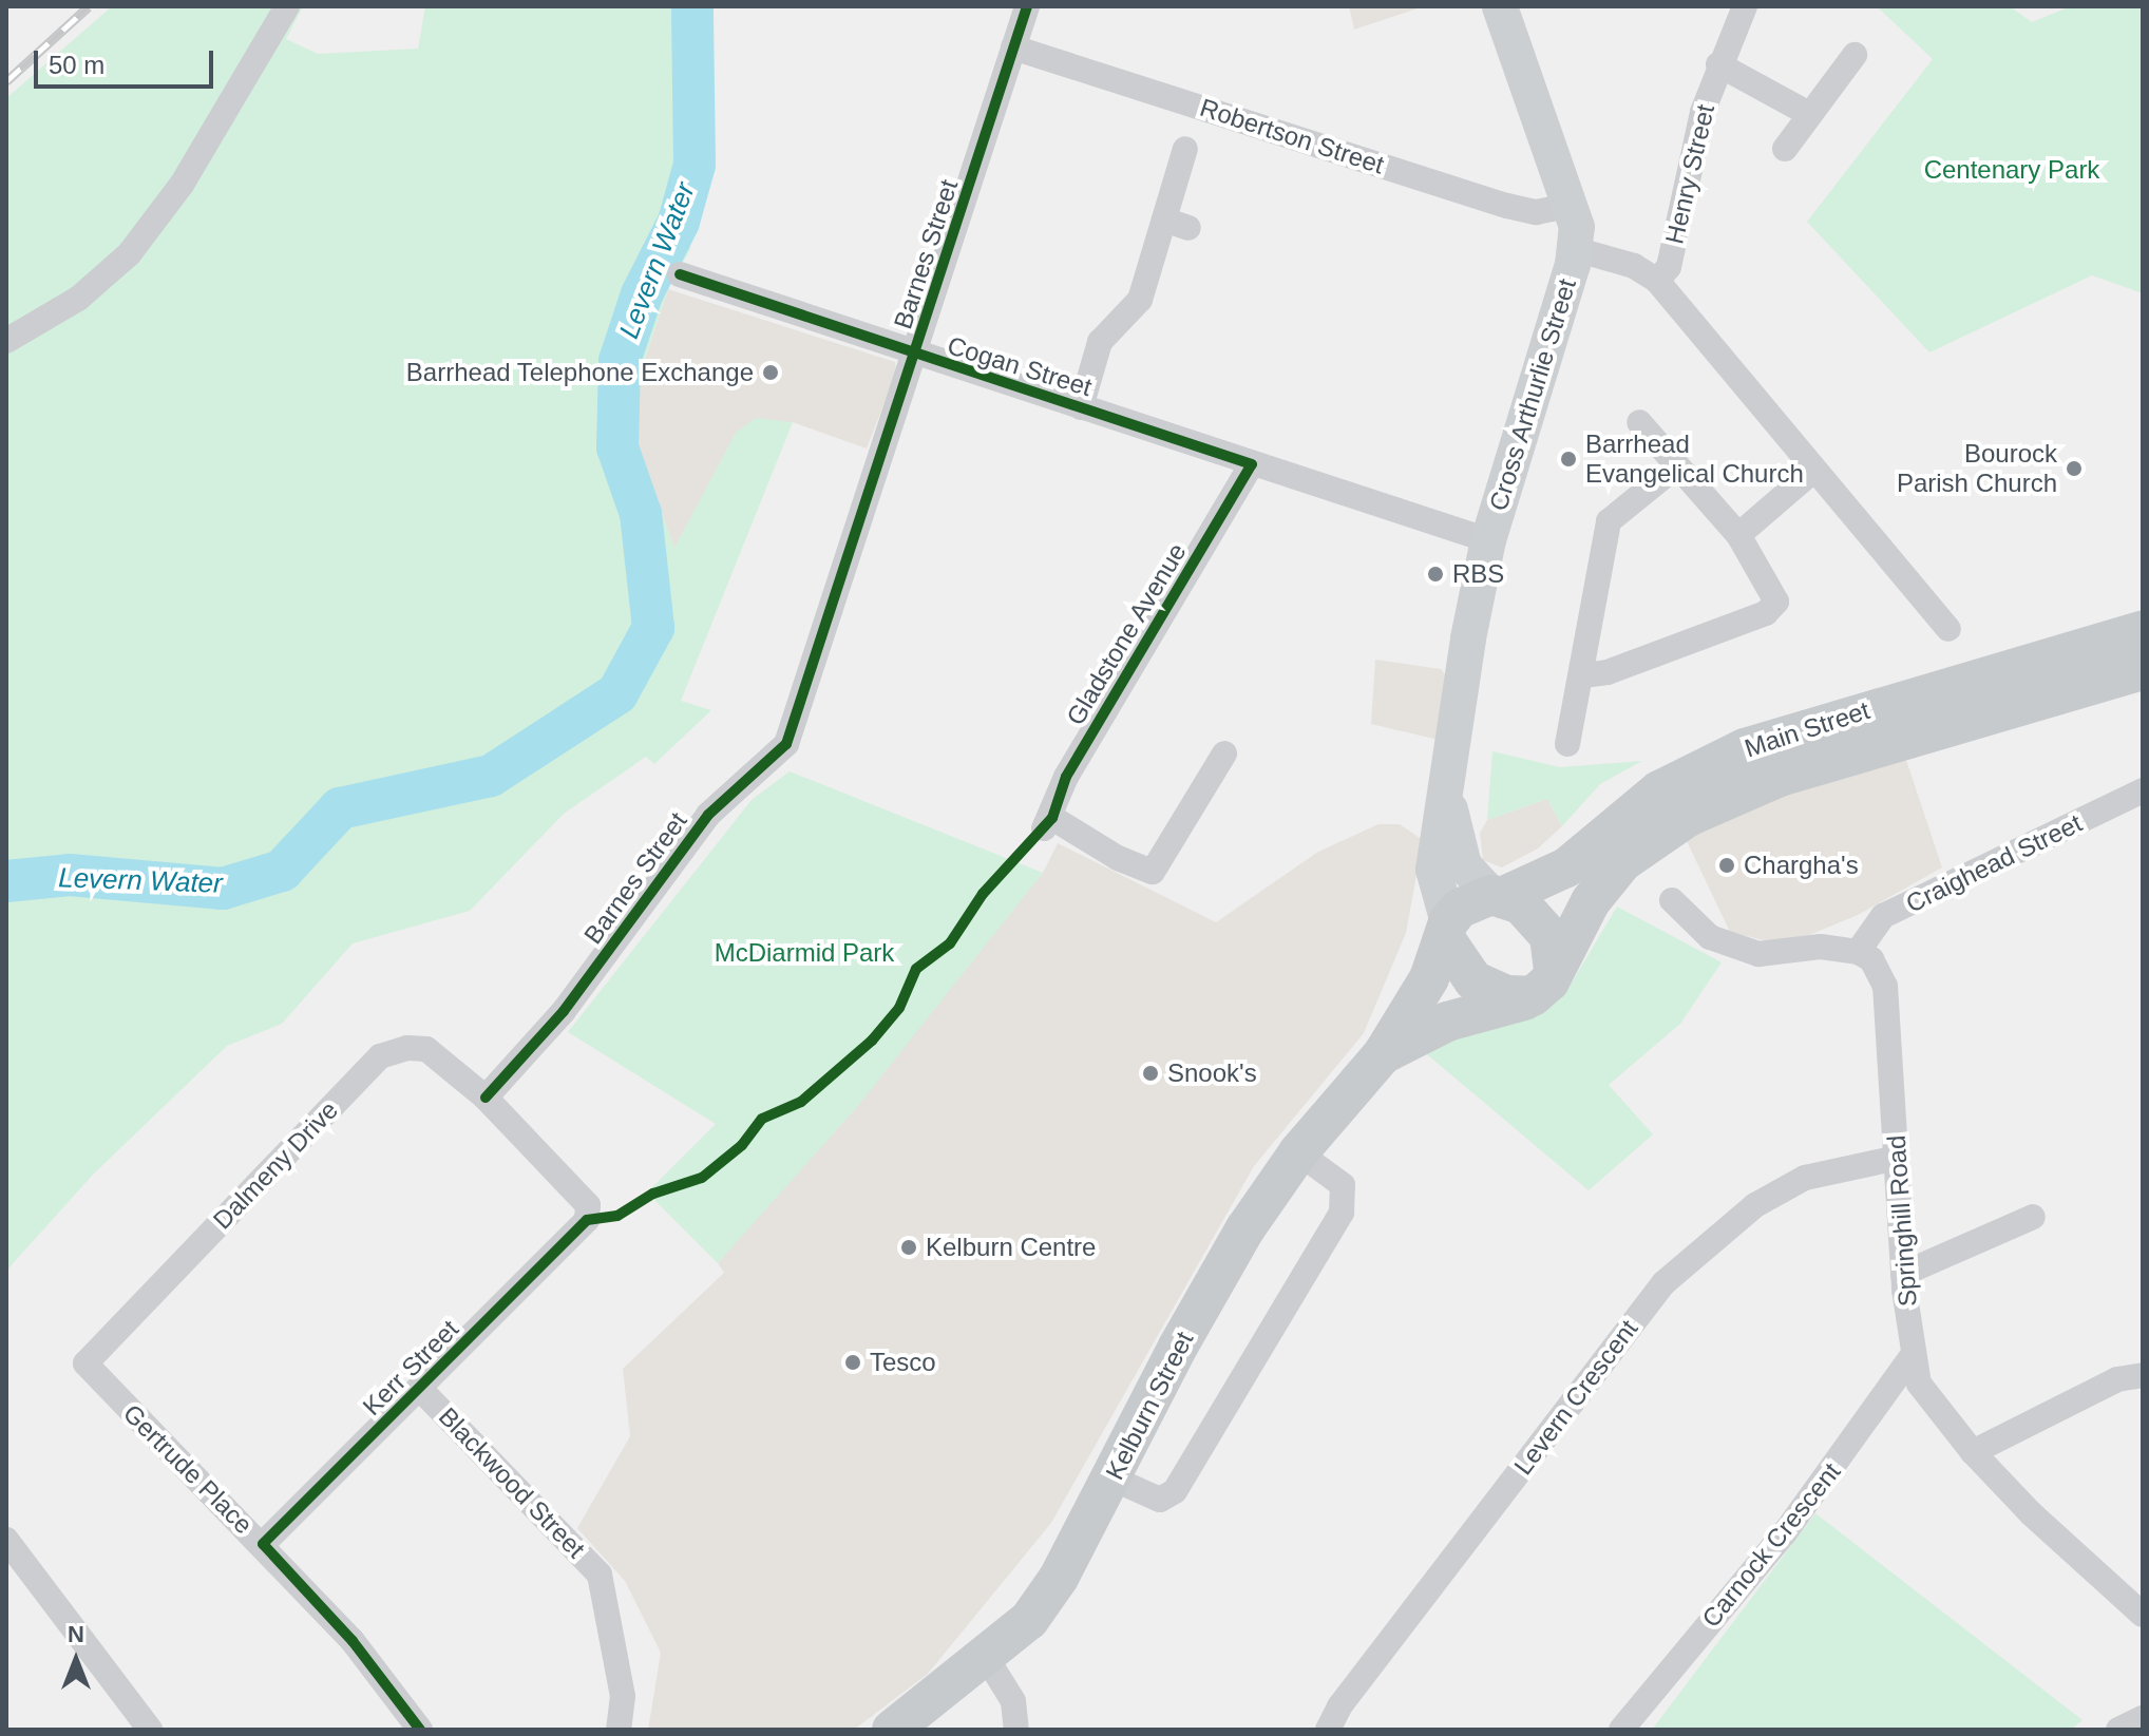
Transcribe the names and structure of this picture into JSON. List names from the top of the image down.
{
  "streets": {
    "main road": ["Cross Arthurlie Street", "Main Street", "Kelburn Street"],
    "street": [
      "Robertson Street",
      "Henry Street",
      "Barnes Street",
      "Cogan Street",
      "Gladstone Avenue",
      "Craighead Street",
      "Dalmeny Drive",
      "Springhill Road",
      "Kerr Street",
      "Levern Crescent",
      "Gertrude Place",
      "Blackwood Street",
      "Carnock Crescent"
    ]
  },
  "crossings": [
    ["Robertson Street", "Barnes Street"],
    ["Robertson Street", "Cross Arthurlie Street"],
    ["Barnes Street", "Cogan Street"],
    ["Barnes Street", "Dalmeny Drive"],
    ["Barnes Street", "Kerr Street"],
    ["Cogan Street", "Cross Arthurlie Street"],
    ["Cogan Street", "Gladstone Avenue"],
    ["Cross Arthurlie Street", "Main Street"],
    ["Cross Arthurlie Street", "Kelburn Street"],
    ["Main Street", "Kelburn Street"],
    ["Craighead Street", "Springhill Road"],
    ["Dalmeny Drive", "Kerr Street"],
    ["Dalmeny Drive", "Gertrude Place"],
    ["Springhill Road", "Levern Crescent"],
    ["Springhill Road", "Carnock Crescent"],
    ["Kerr Street", "Gertrude Place"],
    ["Kerr Street", "Blackwood Street"]
  ],
  "water": ["Levern Water"],
  "parks": ["Centenary Park", "McDiarmid Park"],
  "places": [
    "Barrhead Telephone Exchange",
    "Barrhead Evangelical Church",
    "Bourock Parish Church",
    "RBS",
    "Chargha's",
    "Snook's",
    "Kelburn Centre",
    "Tesco"
  ],
  "scale_bar": "50 m",
  "north": "top"
}
